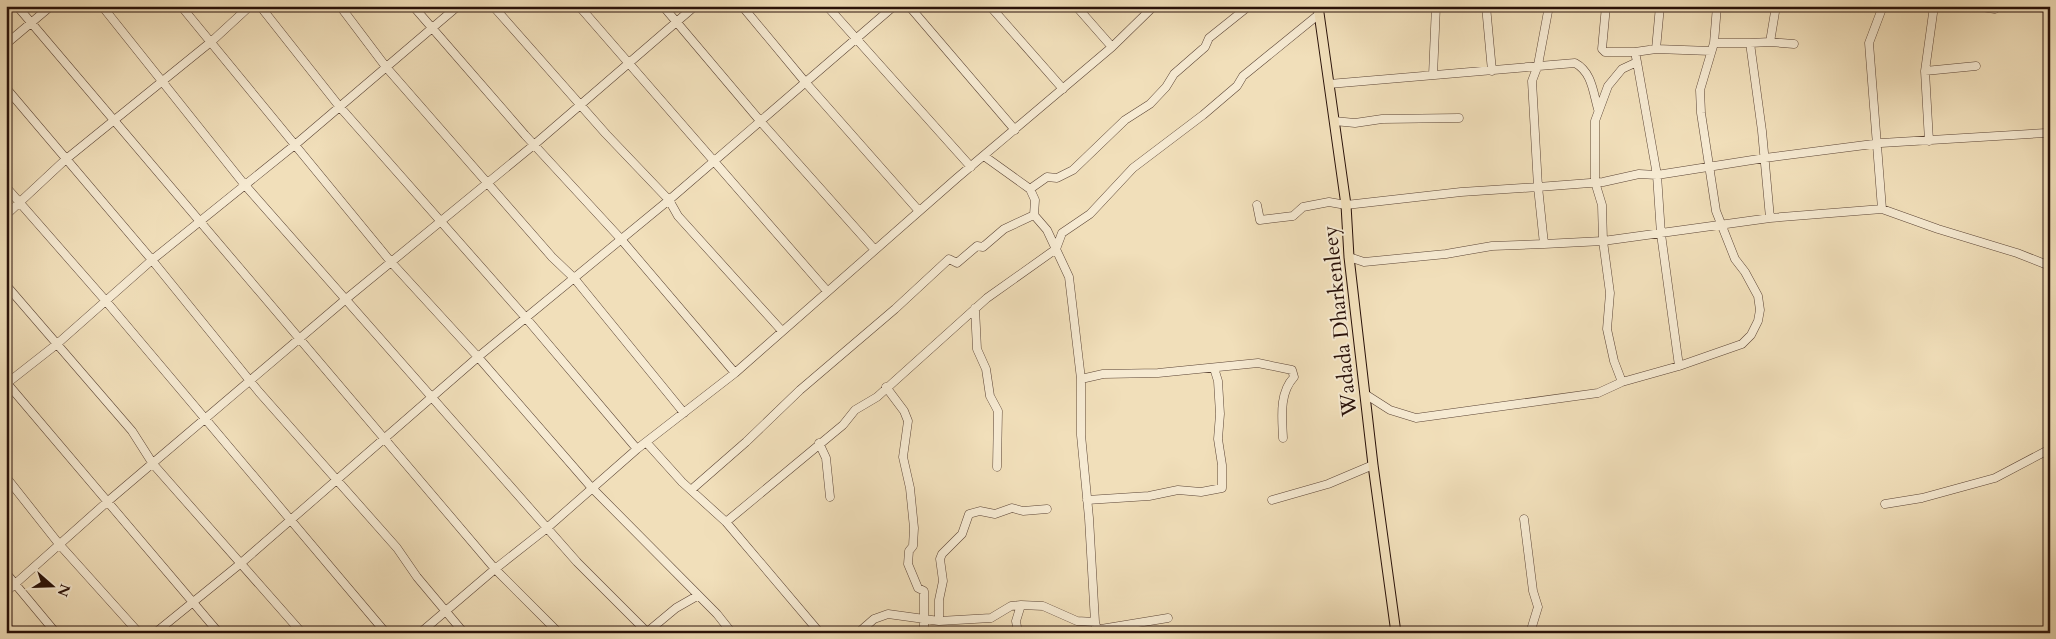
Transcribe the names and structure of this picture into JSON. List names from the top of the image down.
{
  "streets": {
    "main road": ["Wadada Dharkenleey"]
  },
  "north": "right"
}
